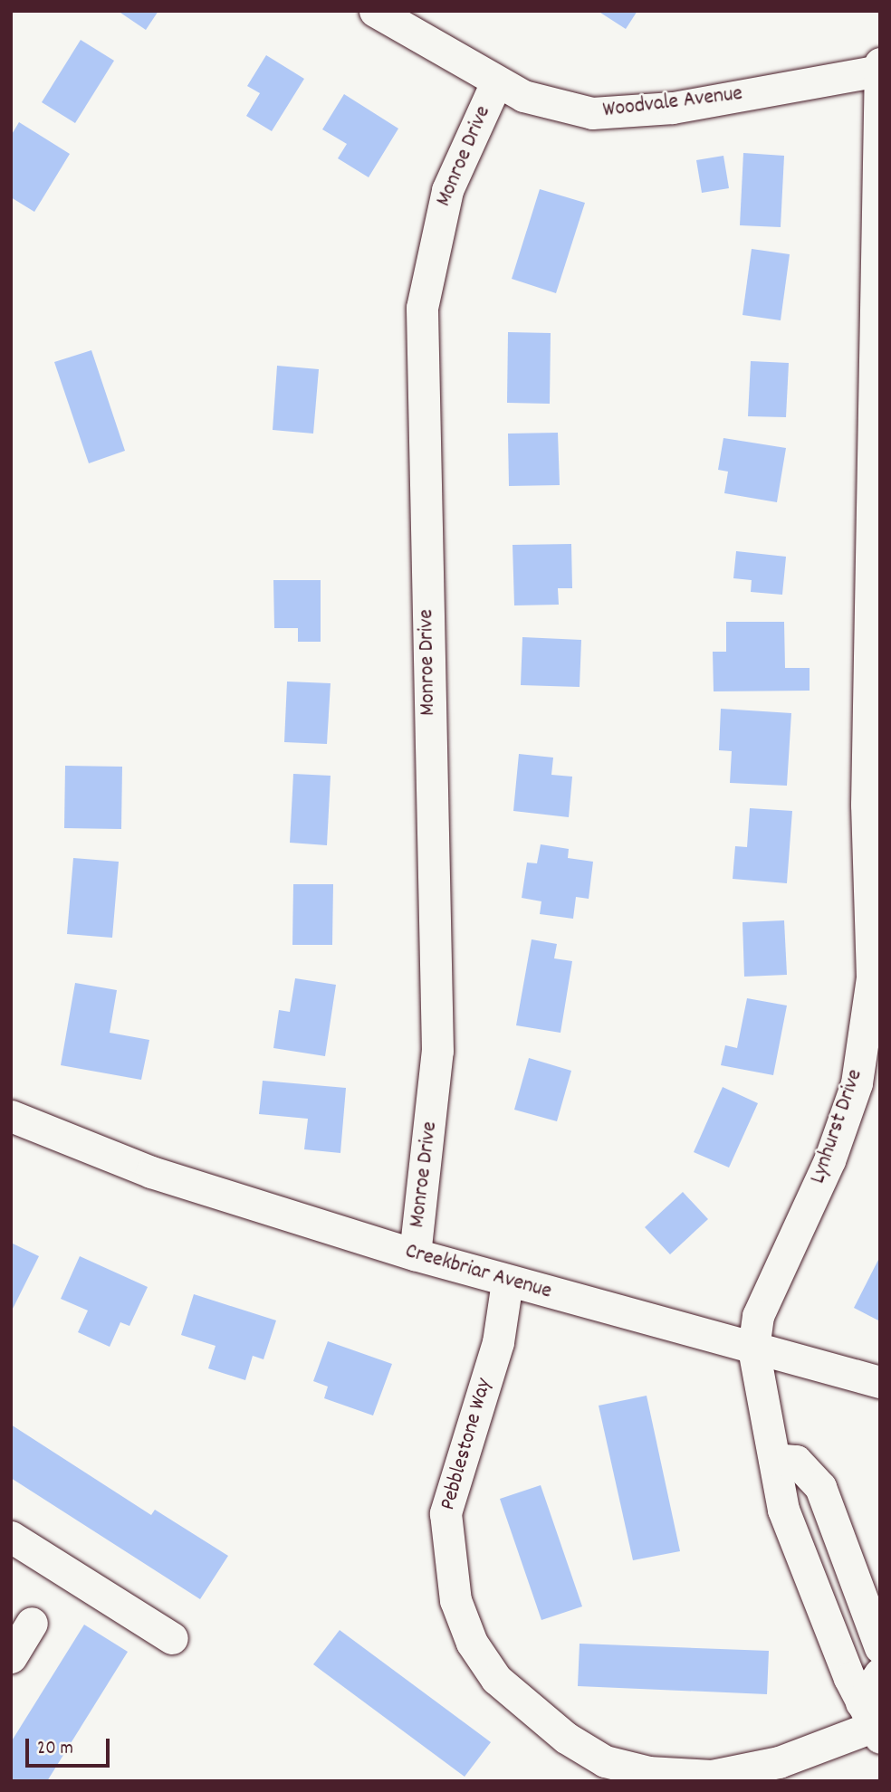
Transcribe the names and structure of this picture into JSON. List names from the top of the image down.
{
  "streets": {
    "street": [
      "Woodvale Avenue",
      "Monroe Drive",
      "Lynhurst Drive",
      "Creekbriar Avenue",
      "Pebblestone Way"
    ]
  },
  "crossings": [
    ["Woodvale Avenue", "Monroe Drive"],
    ["Woodvale Avenue", "Lynhurst Drive"],
    ["Monroe Drive", "Creekbriar Avenue"],
    ["Lynhurst Drive", "Creekbriar Avenue"],
    ["Lynhurst Drive", "Pebblestone Way"],
    ["Creekbriar Avenue", "Pebblestone Way"]
  ],
  "scale_bar": "20 m"
}
